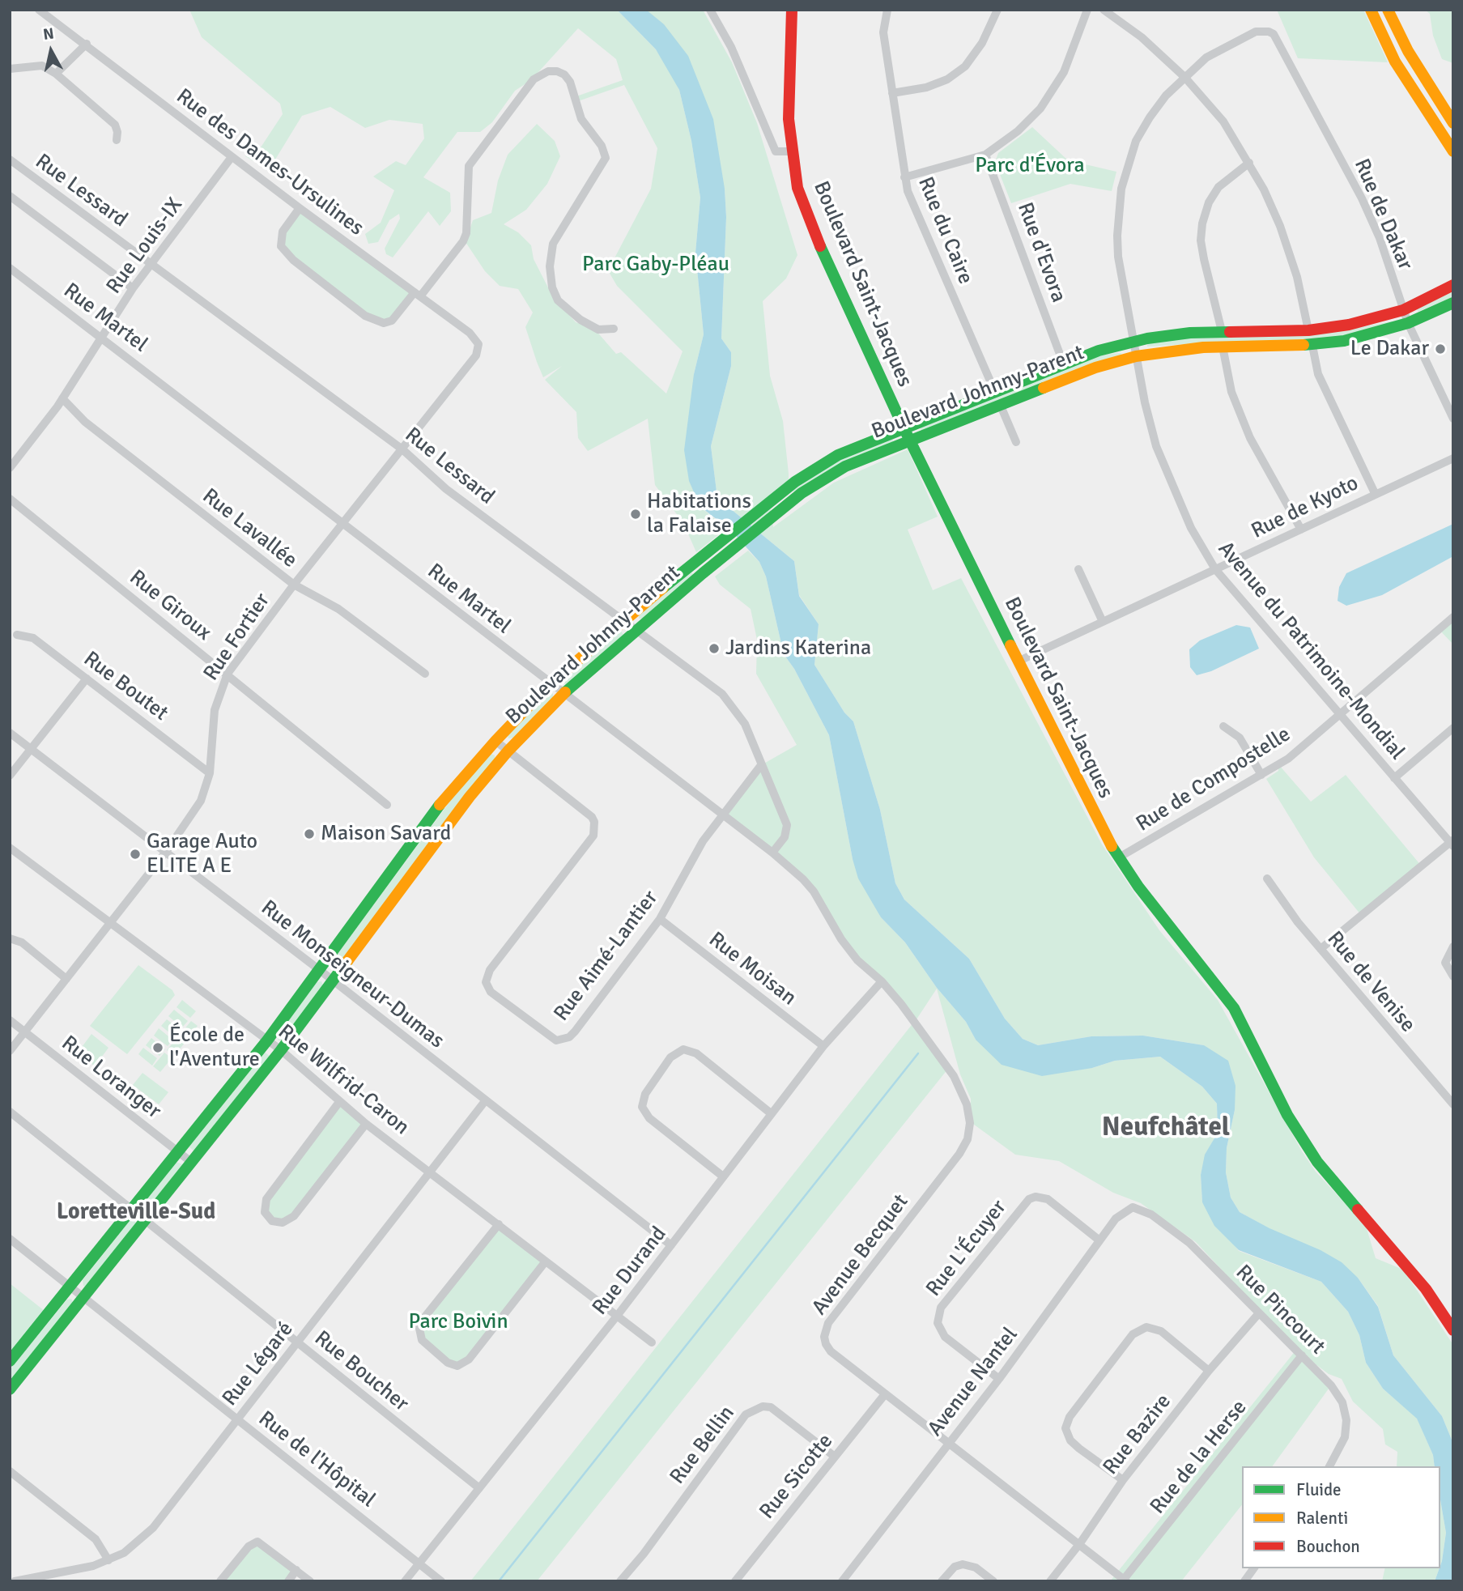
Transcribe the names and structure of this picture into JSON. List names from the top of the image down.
{
  "streets": {
    "main road": ["Boulevard Saint-Jacques", "Boulevard Johnny-Parent"],
    "street": [
      "Rue des Dames-Ursulines",
      "Rue Lessard",
      "Rue de Dakar",
      "Rue du Caire",
      "Rue Louis-IX",
      "Rue d'Evora",
      "Rue Martel",
      "Rue de Kyoto",
      "Rue Lavallée",
      "Rue Giroux",
      "Rue Fortier",
      "Avenue du Patrimoine-Mondial",
      "Rue Boutet",
      "Rue de Compostelle",
      "Rue Aimé-Lantier",
      "Rue Moisan",
      "Rue Monseigneur-Dumas",
      "Rue de Venise",
      "Rue Loranger",
      "Rue Wilfrid-Caron",
      "Rue L'Écuyer",
      "Avenue Becquet",
      "Rue Durand",
      "Rue Pincourt",
      "Rue Légaré",
      "Rue Boucher",
      "Avenue Nantel",
      "Rue Bazire",
      "Rue Bellin",
      "Rue de la Herse",
      "Rue de l'Hôpital",
      "Rue Sicotte"
    ]
  },
  "crossings": [
    ["Rue des Dames-Ursulines", "Rue Louis-IX"],
    ["Rue des Dames-Ursulines", "Rue Fortier"],
    ["Rue Lessard", "Rue Louis-IX"],
    ["Rue Lessard", "Rue Martel"],
    ["Rue Lessard", "Boulevard Johnny-Parent"],
    ["Rue Lessard", "Rue Fortier"],
    ["Rue Lessard", "Rue Aimé-Lantier"],
    ["Rue de Dakar", "Boulevard Johnny-Parent"],
    ["Rue de Dakar", "Avenue du Patrimoine-Mondial"],
    ["Rue du Caire", "Boulevard Johnny-Parent"],
    ["Rue Louis-IX", "Rue Martel"],
    ["Rue Louis-IX", "Rue Lavallée"],
    ["Rue d'Evora", "Boulevard Johnny-Parent"],
    ["Boulevard Saint-Jacques", "Boulevard Johnny-Parent"],
    ["Boulevard Saint-Jacques", "Rue de Kyoto"],
    ["Boulevard Saint-Jacques", "Rue de Compostelle"],
    ["Rue Martel", "Boulevard Johnny-Parent"],
    ["Rue Martel", "Rue Fortier"],
    ["Rue Martel", "Rue Aimé-Lantier"],
    ["Rue Martel", "Avenue Becquet"],
    ["Rue Martel", "Rue Durand"],
    ["Boulevard Johnny-Parent", "Avenue du Patrimoine-Mondial"],
    ["Boulevard Johnny-Parent", "Rue Aimé-Lantier"],
    ["Boulevard Johnny-Parent", "Rue Monseigneur-Dumas"],
    ["Boulevard Johnny-Parent", "Rue Loranger"],
    ["Boulevard Johnny-Parent", "Rue Wilfrid-Caron"],
    ["Boulevard Johnny-Parent", "Rue Boucher"],
    ["Boulevard Johnny-Parent", "Rue de l'Hôpital"],
    ["Rue de Kyoto", "Avenue du Patrimoine-Mondial"],
    ["Rue Lavallée", "Rue Fortier"],
    ["Rue Giroux", "Rue Fortier"],
    ["Rue Fortier", "Rue Boutet"],
    ["Rue Fortier", "Rue Monseigneur-Dumas"],
    ["Rue Fortier", "Rue Loranger"],
    ["Rue Fortier", "Rue Wilfrid-Caron"],
    ["Avenue du Patrimoine-Mondial", "Rue de Compostelle"],
    ["Rue Aimé-Lantier", "Rue Moisan"],
    ["Rue Moisan", "Rue Durand"],
    ["Rue Monseigneur-Dumas", "Rue Durand"],
    ["Rue Monseigneur-Dumas", "Rue Légaré"],
    ["Rue Wilfrid-Caron", "Rue Durand"],
    ["Rue Wilfrid-Caron", "Rue Légaré"],
    ["Rue L'Écuyer", "Avenue Nantel"],
    ["Avenue Becquet", "Rue Durand"],
    ["Avenue Becquet", "Avenue Nantel"],
    ["Avenue Becquet", "Rue Bazire"],
    ["Avenue Becquet", "Rue de la Herse"],
    ["Avenue Becquet", "Rue Sicotte"],
    ["Rue Durand", "Rue Boucher"],
    ["Rue Durand", "Rue de l'Hôpital"],
    ["Rue Pincourt", "Avenue Nantel"],
    ["Rue Pincourt", "Rue Bazire"],
    ["Rue Pincourt", "Rue de la Herse"],
    ["Rue Légaré", "Rue Boucher"],
    ["Rue Légaré", "Rue de l'Hôpital"],
    ["Rue Bellin", "Rue Sicotte"]
  ],
  "districts": ["Neufchâtel", "Loretteville-Sud"],
  "parks": ["Parc d'Évora", "Parc Gaby-Pléau", "Parc Boivin"],
  "places": [
    "Le Dakar",
    "Habitations la Falaise",
    "Jardins Katerina",
    "Maison Savard",
    "Garage Auto ELITE A E",
    "École de l'Aventure"
  ],
  "legend": ["Fluide", "Ralenti", "Bouchon"],
  "north": "top"
}
